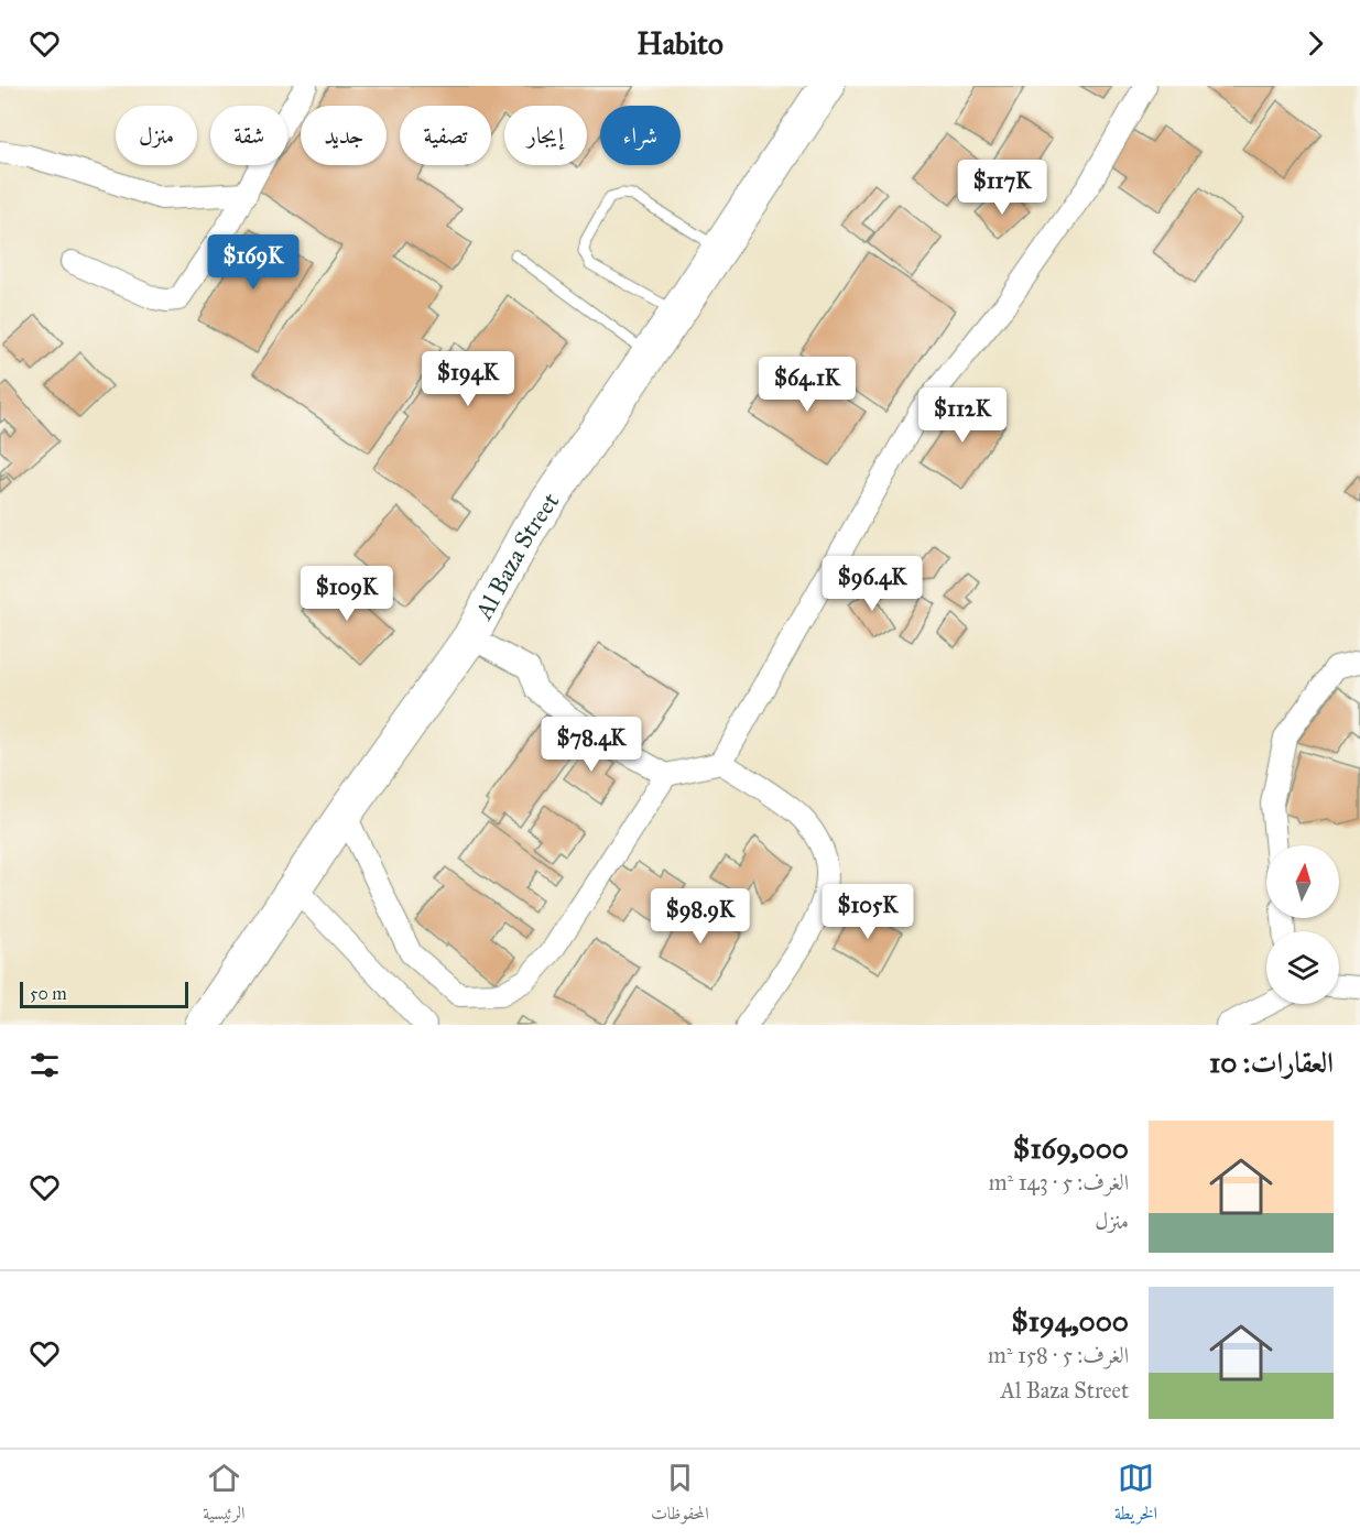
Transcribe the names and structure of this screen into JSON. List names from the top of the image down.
{
  "streets": {
    "main road": ["Al Baza Street"]
  },
  "scale_bar": "50 m",
  "north": "top",
  "page": {
    "header": "Habito",
    "chip": [
      "شراء",
      "إيجار",
      "تصفية",
      "جديد",
      "شقة",
      "منزل"
    ],
    "price": [
      "$117K",
      "$169K",
      "$194K",
      "$64.1K",
      "$112K",
      "$96.4K",
      "$109K",
      "$78.4K",
      "$105K",
      "$98.9K"
    ],
    "scale": "50 m",
    "heading": "العقارات: 10",
    "list": [
      {
        "name": "$169,000",
        "note": "الغرف: 5 · 143 m² · منزل"
      },
      {
        "name": "$194,000",
        "note": "الغرف: 5 · 158 m² · Al Baza Street"
      }
    ],
    "tabs": ["الخريطة", "المحفوظات", "الرئيسية"]
  }
}
